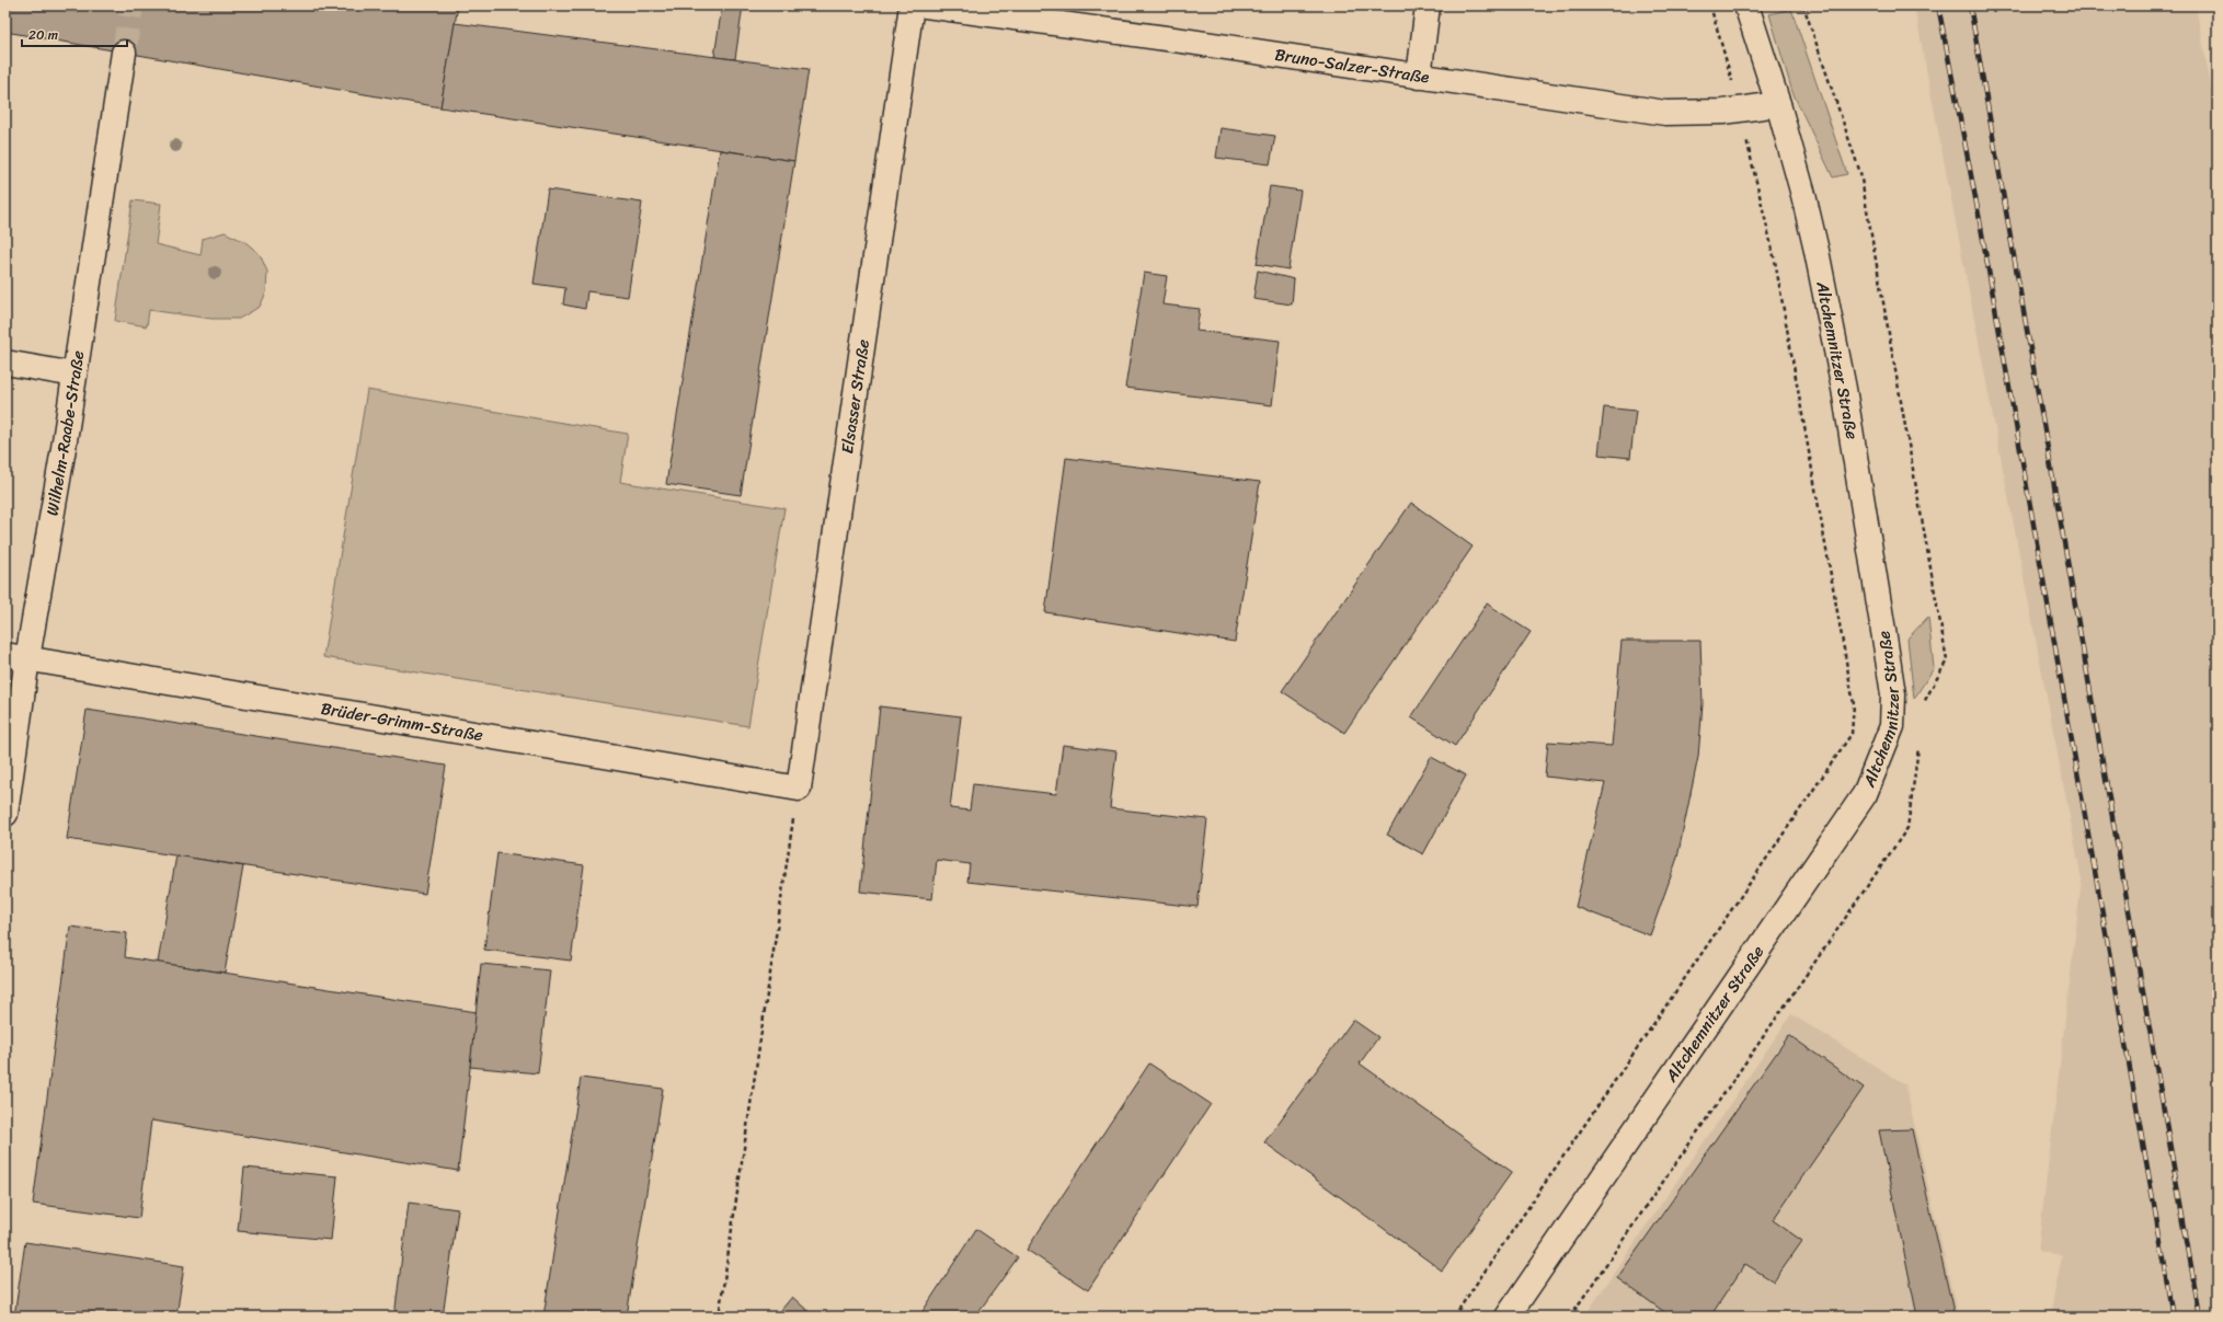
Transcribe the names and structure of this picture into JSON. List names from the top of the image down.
{
  "streets": {
    "street": [
      "Bruno-Salzer-Straße",
      "Altchemnitzer Straße",
      "Elsasser Straße",
      "Wilhelm-Raabe-Straße",
      "Brüder-Grimm-Straße"
    ]
  },
  "crossings": [
    ["Bruno-Salzer-Straße", "Altchemnitzer Straße"],
    ["Elsasser Straße", "Brüder-Grimm-Straße"],
    ["Wilhelm-Raabe-Straße", "Brüder-Grimm-Straße"]
  ],
  "scale_bar": "20 m"
}
